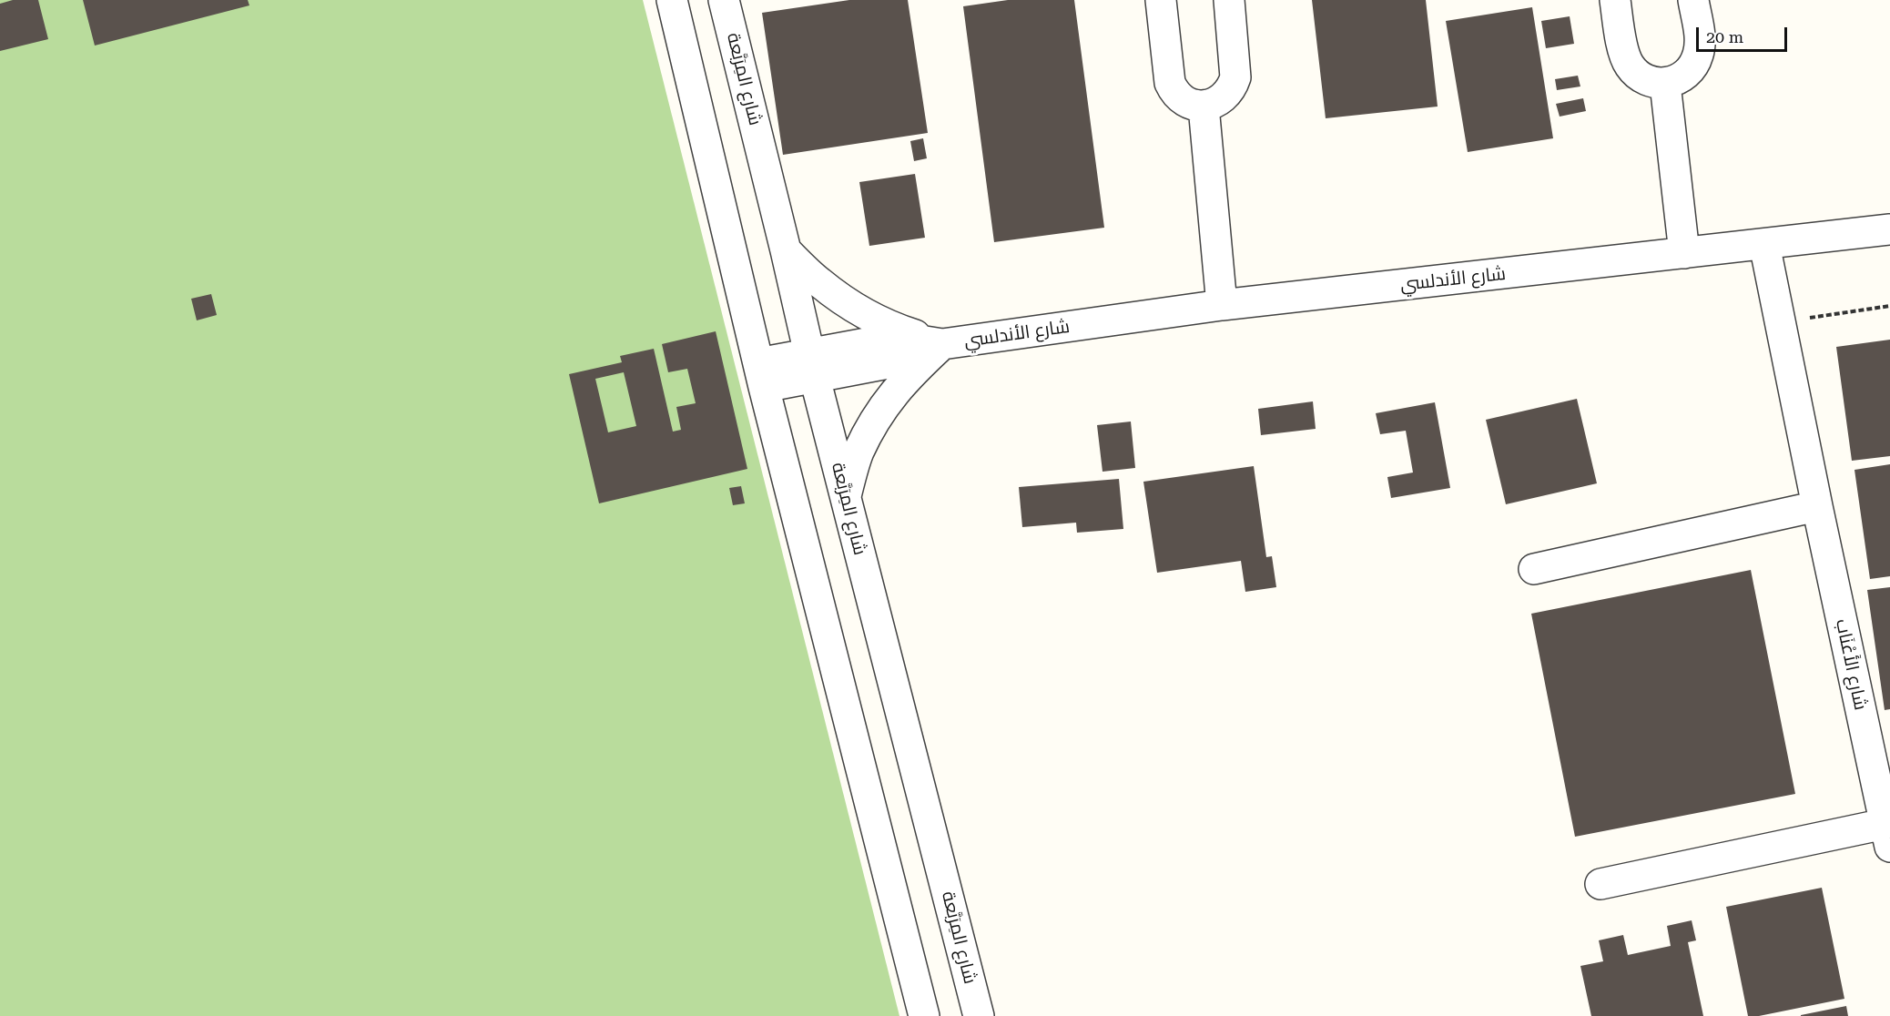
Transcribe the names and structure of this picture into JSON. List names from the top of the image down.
{
  "streets": {
    "street": ["شارع المِرَبَّعة", "شارع الأندلسي", "شارع الأَعْنَاب"]
  },
  "crossings": [
    ["شارع المِرَبَّعة", "شارع الأندلسي"],
    ["شارع الأندلسي", "شارع الأَعْنَاب"]
  ],
  "scale_bar": "20 m"
}
